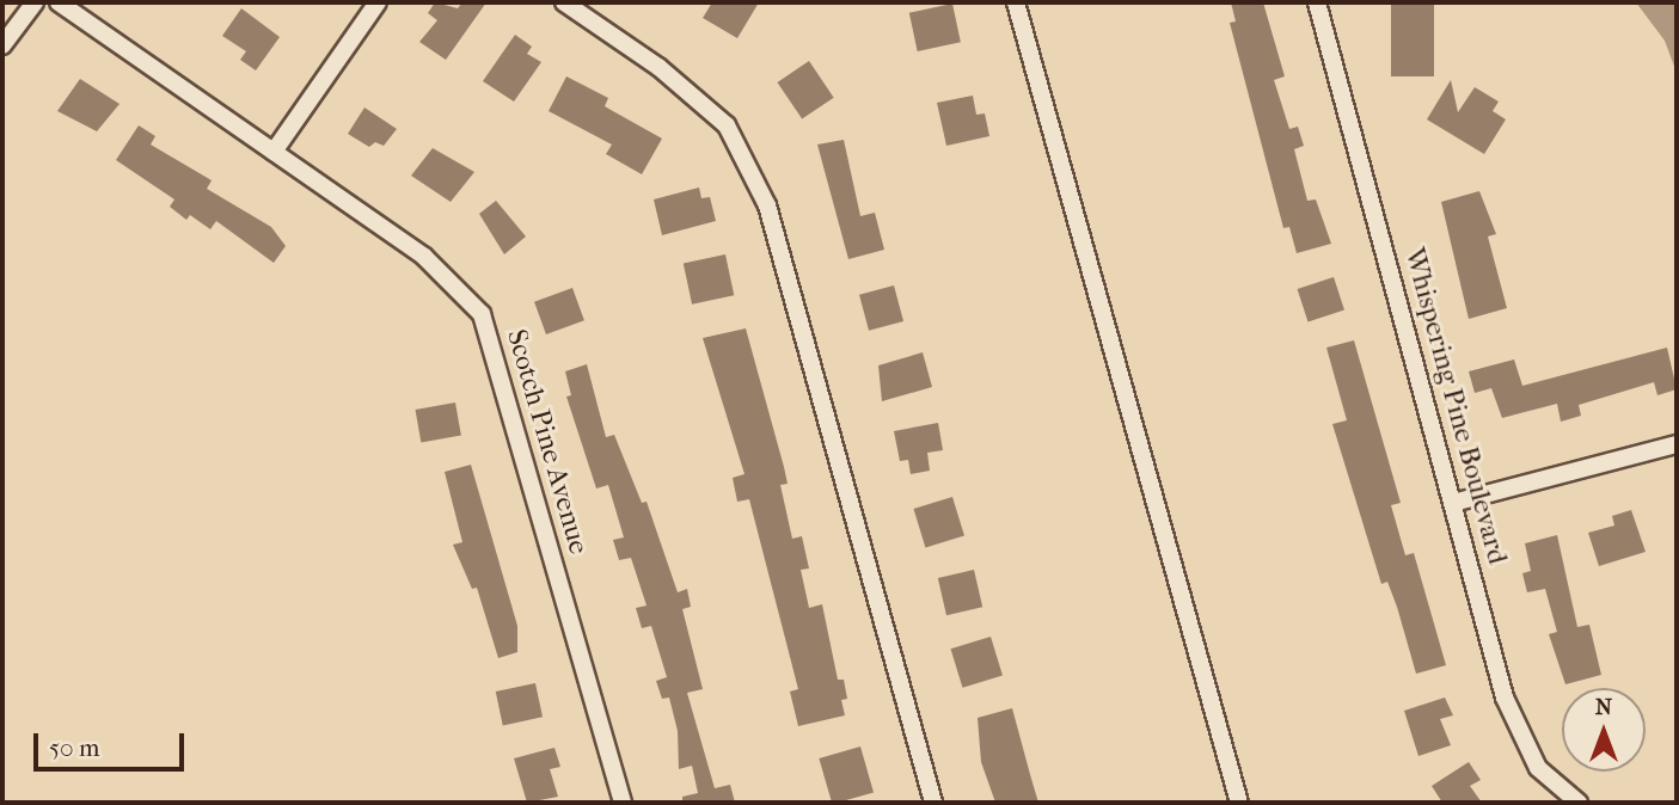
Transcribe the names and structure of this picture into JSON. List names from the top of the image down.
{
  "streets": {
    "street": ["Whispering Pine Boulevard", "Scotch Pine Avenue"]
  },
  "scale_bar": "50 m",
  "north": "top"
}
